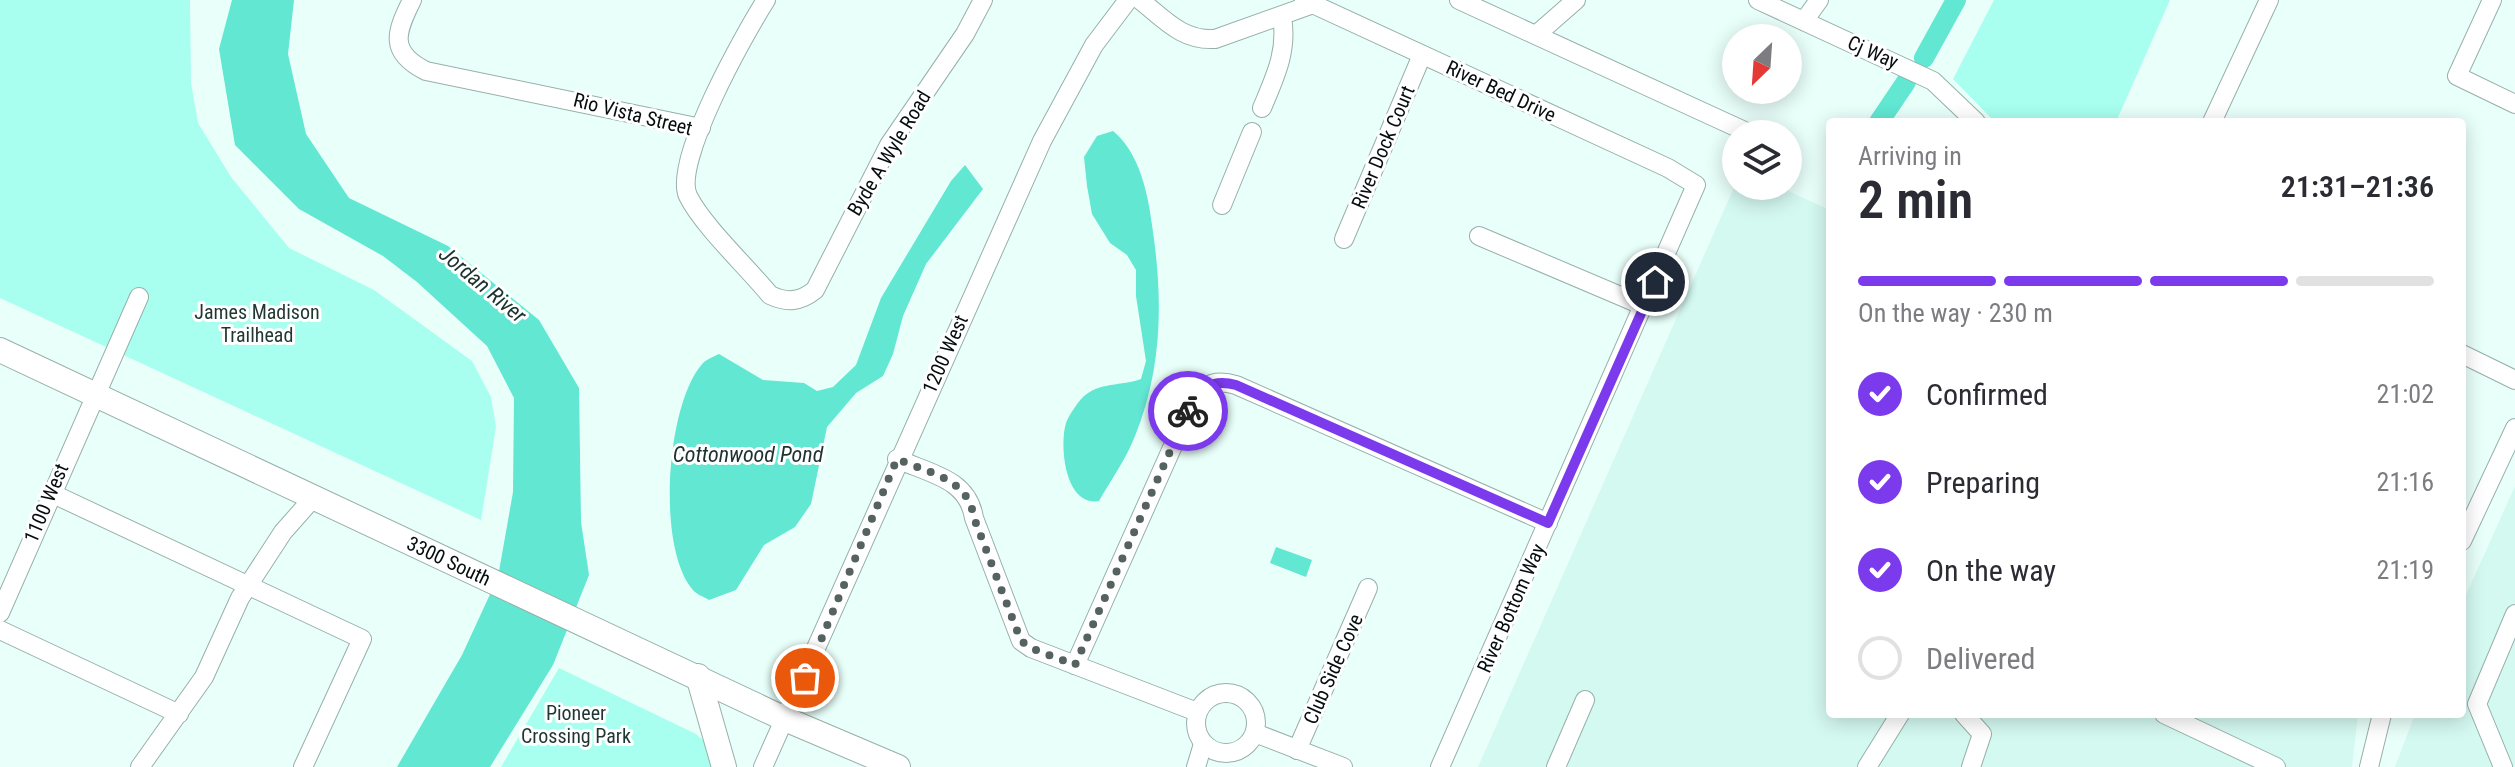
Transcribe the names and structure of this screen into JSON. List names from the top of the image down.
{
  "streets": {
    "main road": ["3300 South"],
    "street": [
      "Cj Way",
      "River Bed Drive",
      "Rio Vista Street",
      "River Dock Court",
      "Byde A Wyle Road",
      "1200 West",
      "1100 West",
      "River Bottom Way",
      "Club Side Cove"
    ]
  },
  "crossings": [
    ["River Bed Drive", "River Dock Court"],
    ["River Bed Drive", "River Bottom Way"],
    ["Rio Vista Street", "Byde A Wyle Road"],
    ["1200 West", "3300 South"],
    ["1100 West", "3300 South"]
  ],
  "water": ["Jordan River", "Cottonwood Pond"],
  "parks": ["James Madison Trailhead", "Pioneer Crossing Park"],
  "north": "bottom left",
  "page": {
    "heading": ["2 min", "Arriving in", "21:31–21:36"],
    "bar": "On the way · 230 m",
    "list": [
      ["Confirmed", "21:02"],
      ["Preparing", "21:16"],
      ["On the way", "21:19"],
      "Delivered"
    ]
  }
}
